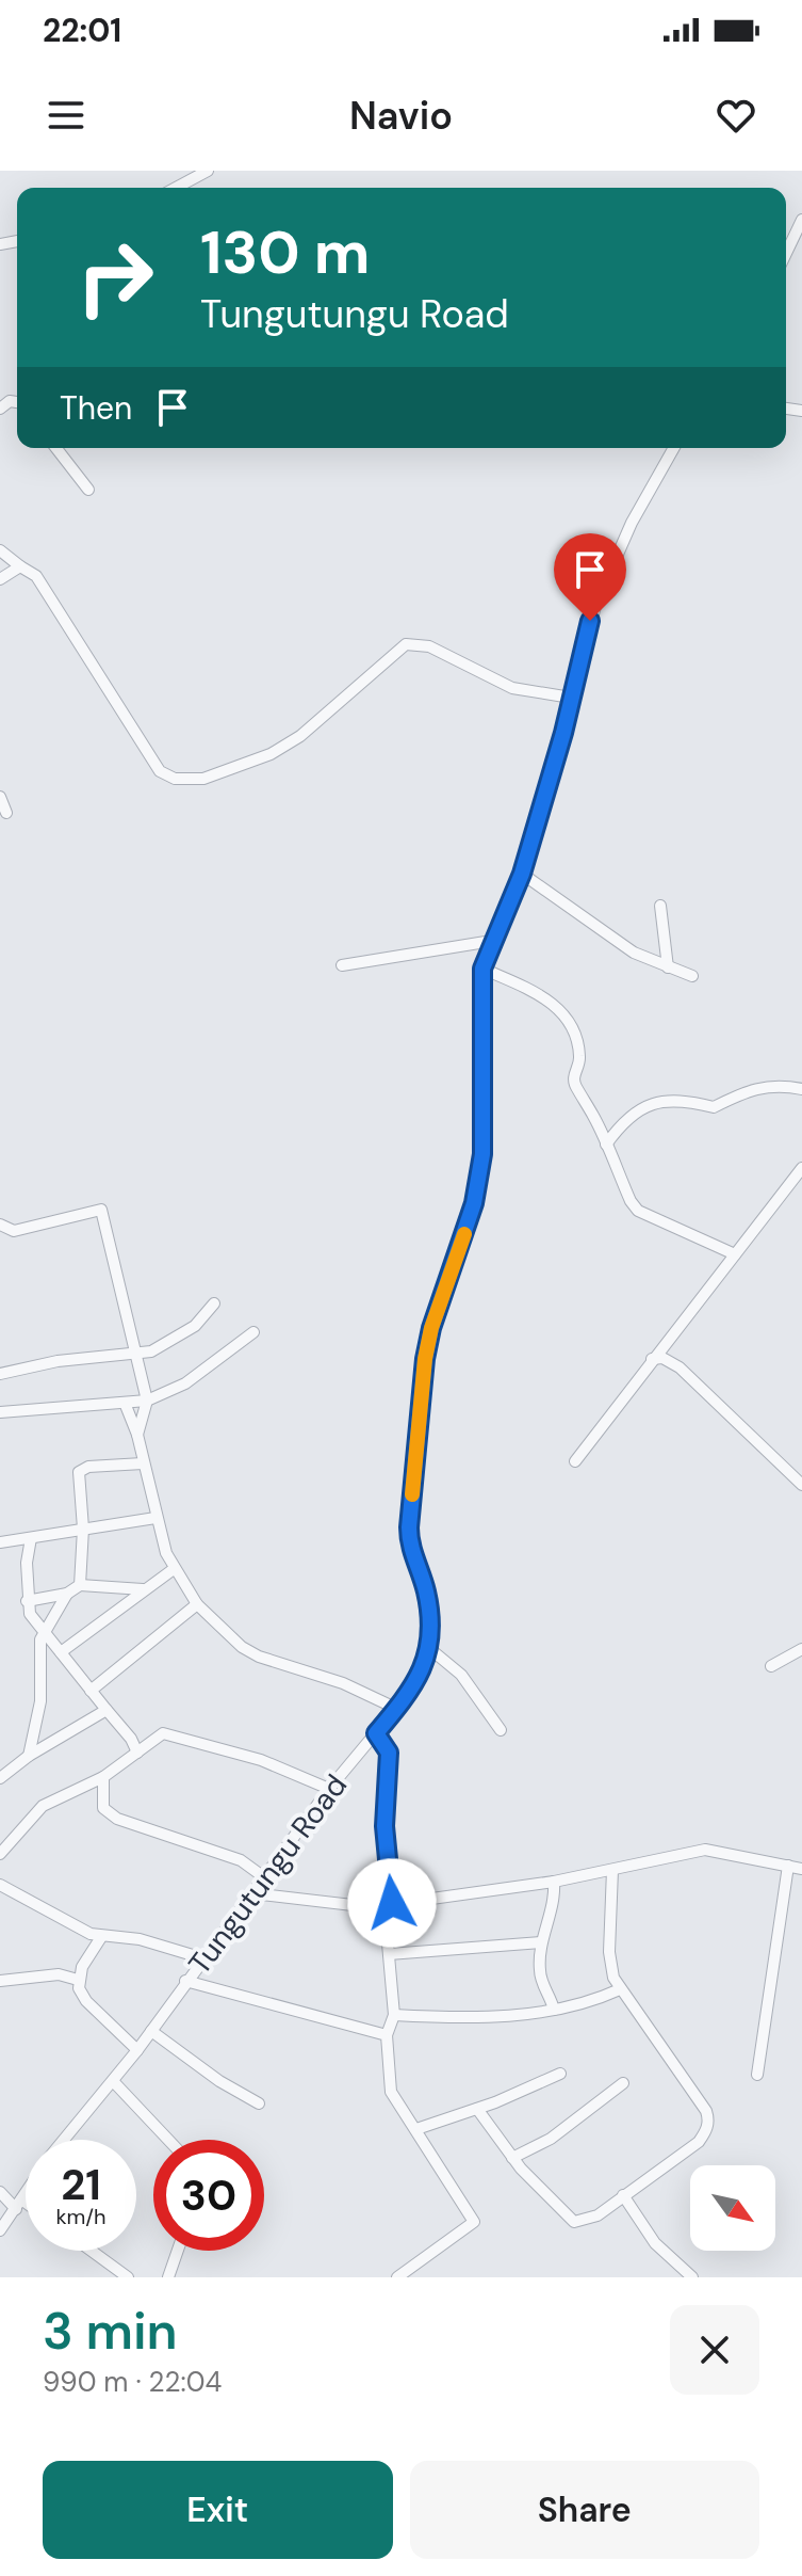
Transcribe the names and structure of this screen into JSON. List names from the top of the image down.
{
  "streets": {
    "street": ["Tungutungu Road"]
  },
  "north": "bottom right",
  "page": {
    "status": "22:01",
    "header": "Navio",
    "turn": ["130 m", "Tungutungu Road"],
    "then": "Then",
    "speed": "21 km/h",
    "limit": "30",
    "heading": ["3 min", "990 m · 22:04"],
    "buttons": ["Exit", "Share"]
  }
}
